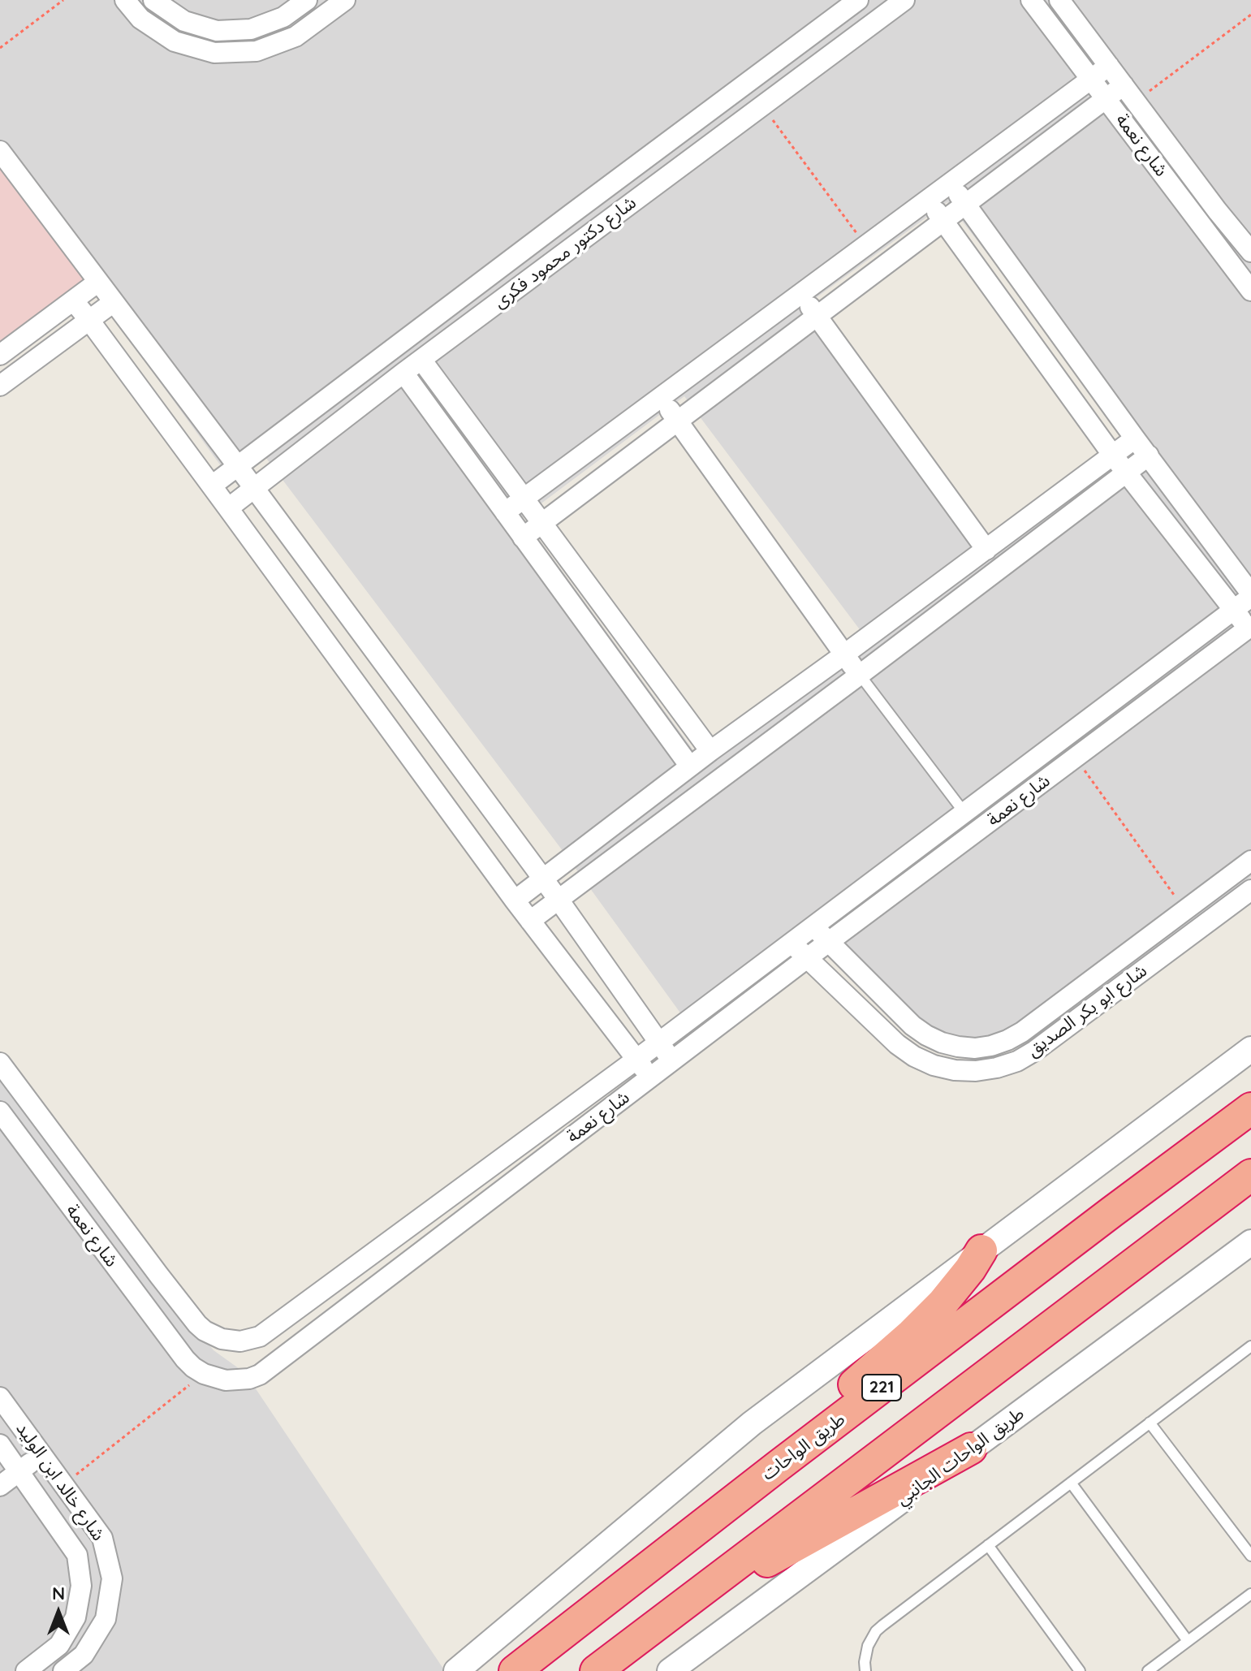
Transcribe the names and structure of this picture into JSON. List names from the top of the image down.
{
  "streets": {
    "highway": ["221", "طريق الواحات"],
    "street": [
      "شارع نعمة",
      "شارع دكتور محمود فكرى",
      "شارع ابو بكر الصديق",
      "طريق الواحات الجانبي",
      "شارع خالد ابن الوليد"
    ]
  },
  "crossings": [
    ["شارع نعمة", "شارع ابو بكر الصديق"]
  ],
  "north": "top"
}
